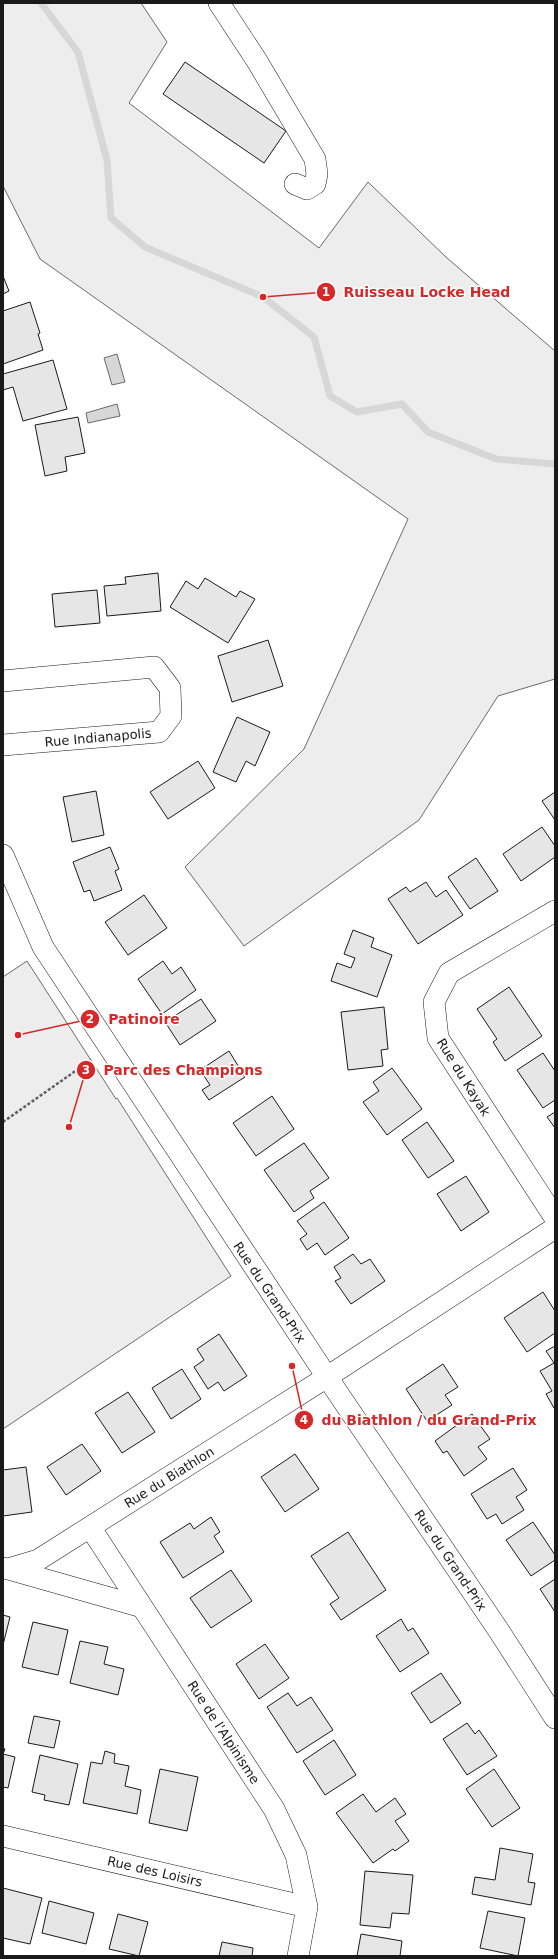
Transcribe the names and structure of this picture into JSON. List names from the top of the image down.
{
  "streets": {
    "street": [
      "Rue Indianapolis",
      "Rue du Kayak",
      "Rue du Grand-Prix",
      "Rue du Biathlon",
      "Rue de l'Alpinisme",
      "Rue des Loisirs"
    ]
  },
  "crossings": [
    ["Rue du Grand-Prix", "Rue du Biathlon"],
    ["Rue du Biathlon", "Rue de l'Alpinisme"],
    ["Rue de l'Alpinisme", "Rue des Loisirs"]
  ],
  "places": [
    "Ruisseau Locke Head",
    "Patinoire",
    "Parc des Champions",
    "du Biathlon / du Grand-Prix"
  ]
}
